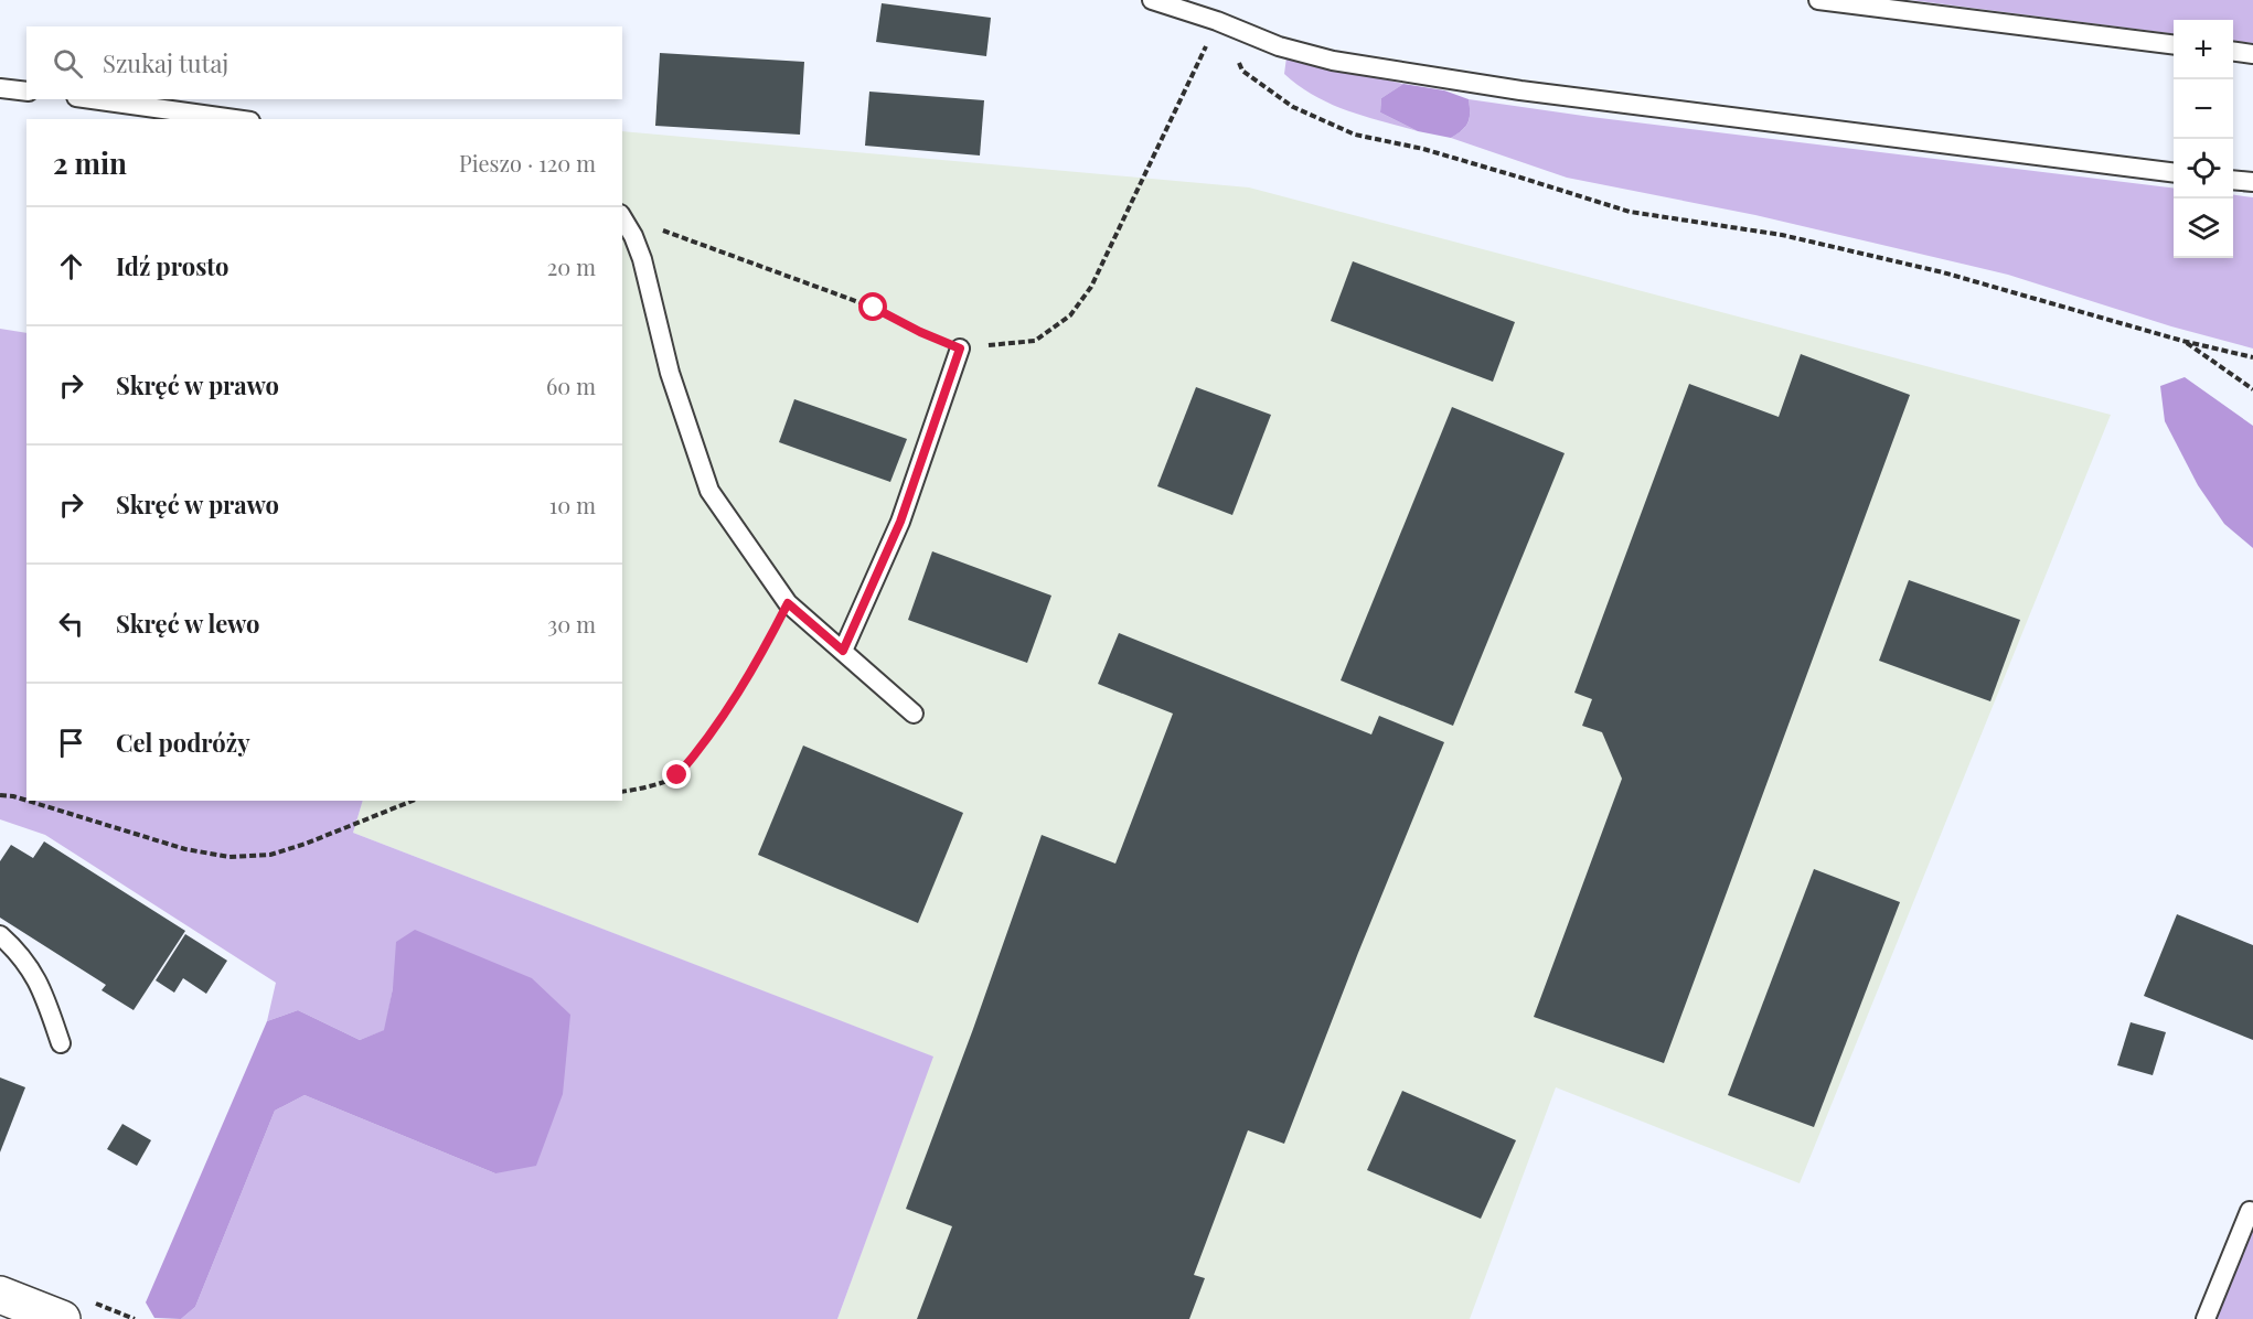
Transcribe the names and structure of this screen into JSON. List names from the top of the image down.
{
  "page": {
    "map_buttons": ["+", "−"],
    "search": "Szukaj tutaj",
    "heading": ["2 min", "Pieszo · 120 m"],
    "list": [
      ["Idź prosto", "20 m"],
      ["Skręć w prawo", "60 m"],
      ["Skręć w prawo", "10 m"],
      ["Skręć w lewo", "30 m"],
      "Cel podróży"
    ]
  }
}
